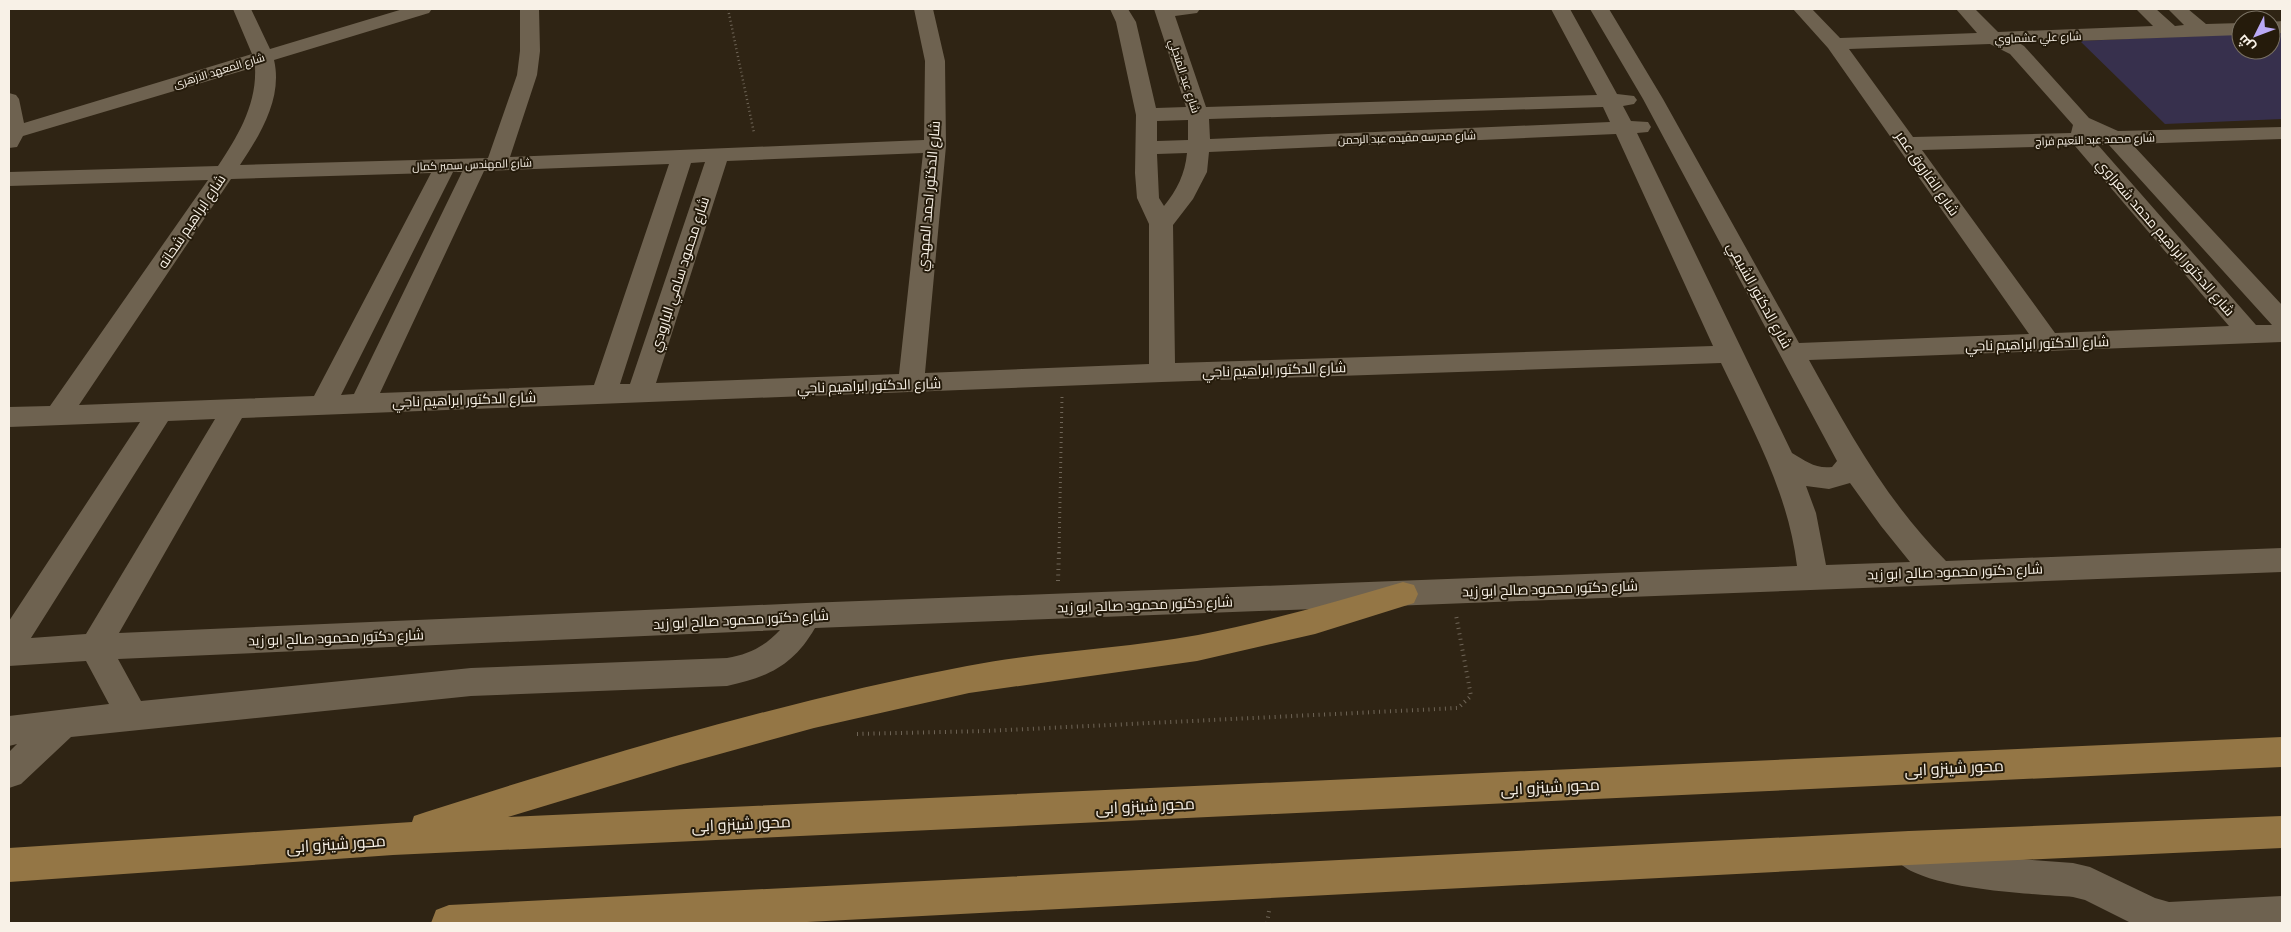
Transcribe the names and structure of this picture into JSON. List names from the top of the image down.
{
  "streets": {
    "main road": ["محور شينزو ابى"],
    "street": [
      "شارع علي عشماوي",
      "شارع المعهد الازهرى",
      "شارع عبد المتجلي",
      "شارع مدرسه مفيده عبد الرحمن",
      "شارع محمد عبد النعيم فراج",
      "شارع المهندس سمير كمال",
      "شارع الفاروق عمر",
      "شارع الدكتور احمد المهدي",
      "شارع ابراهيم شحاته",
      "شارع الدكتور ابراهيم محمد شعراوي",
      "شارع محمود سامي البارودي",
      "شارع الدكتور الشيمي",
      "شارع الدكتور ابراهيم ناجي",
      "شارع دكتور محمود صالح ابو زيد"
    ]
  },
  "crossings": [
    ["شارع علي عشماوي", "شارع الفاروق عمر"],
    ["شارع علي عشماوي", "شارع الدكتور ابراهيم محمد شعراوي"],
    ["شارع المعهد الازهرى", "شارع ابراهيم شحاته"],
    ["شارع عبد المتجلي", "شارع مدرسه مفيده عبد الرحمن"],
    ["شارع مدرسه مفيده عبد الرحمن", "شارع الدكتور الشيمي"],
    ["شارع محمد عبد النعيم فراج", "شارع الفاروق عمر"],
    ["شارع محمد عبد النعيم فراج", "شارع الدكتور ابراهيم محمد شعراوي"],
    ["شارع المهندس سمير كمال", "شارع الدكتور احمد المهدي"],
    ["شارع المهندس سمير كمال", "شارع ابراهيم شحاته"],
    ["شارع المهندس سمير كمال", "شارع محمود سامي البارودي"],
    ["شارع الفاروق عمر", "شارع الدكتور ابراهيم ناجي"],
    ["شارع الدكتور احمد المهدي", "شارع الدكتور ابراهيم ناجي"],
    ["شارع ابراهيم شحاته", "شارع الدكتور ابراهيم ناجي"],
    ["شارع الدكتور ابراهيم محمد شعراوي", "شارع الدكتور ابراهيم ناجي"],
    ["شارع محمود سامي البارودي", "شارع الدكتور ابراهيم ناجي"],
    ["شارع الدكتور الشيمي", "شارع الدكتور ابراهيم ناجي"],
    ["شارع الدكتور الشيمي", "شارع دكتور محمود صالح ابو زيد"]
  ],
  "north": "bottom left"
}
